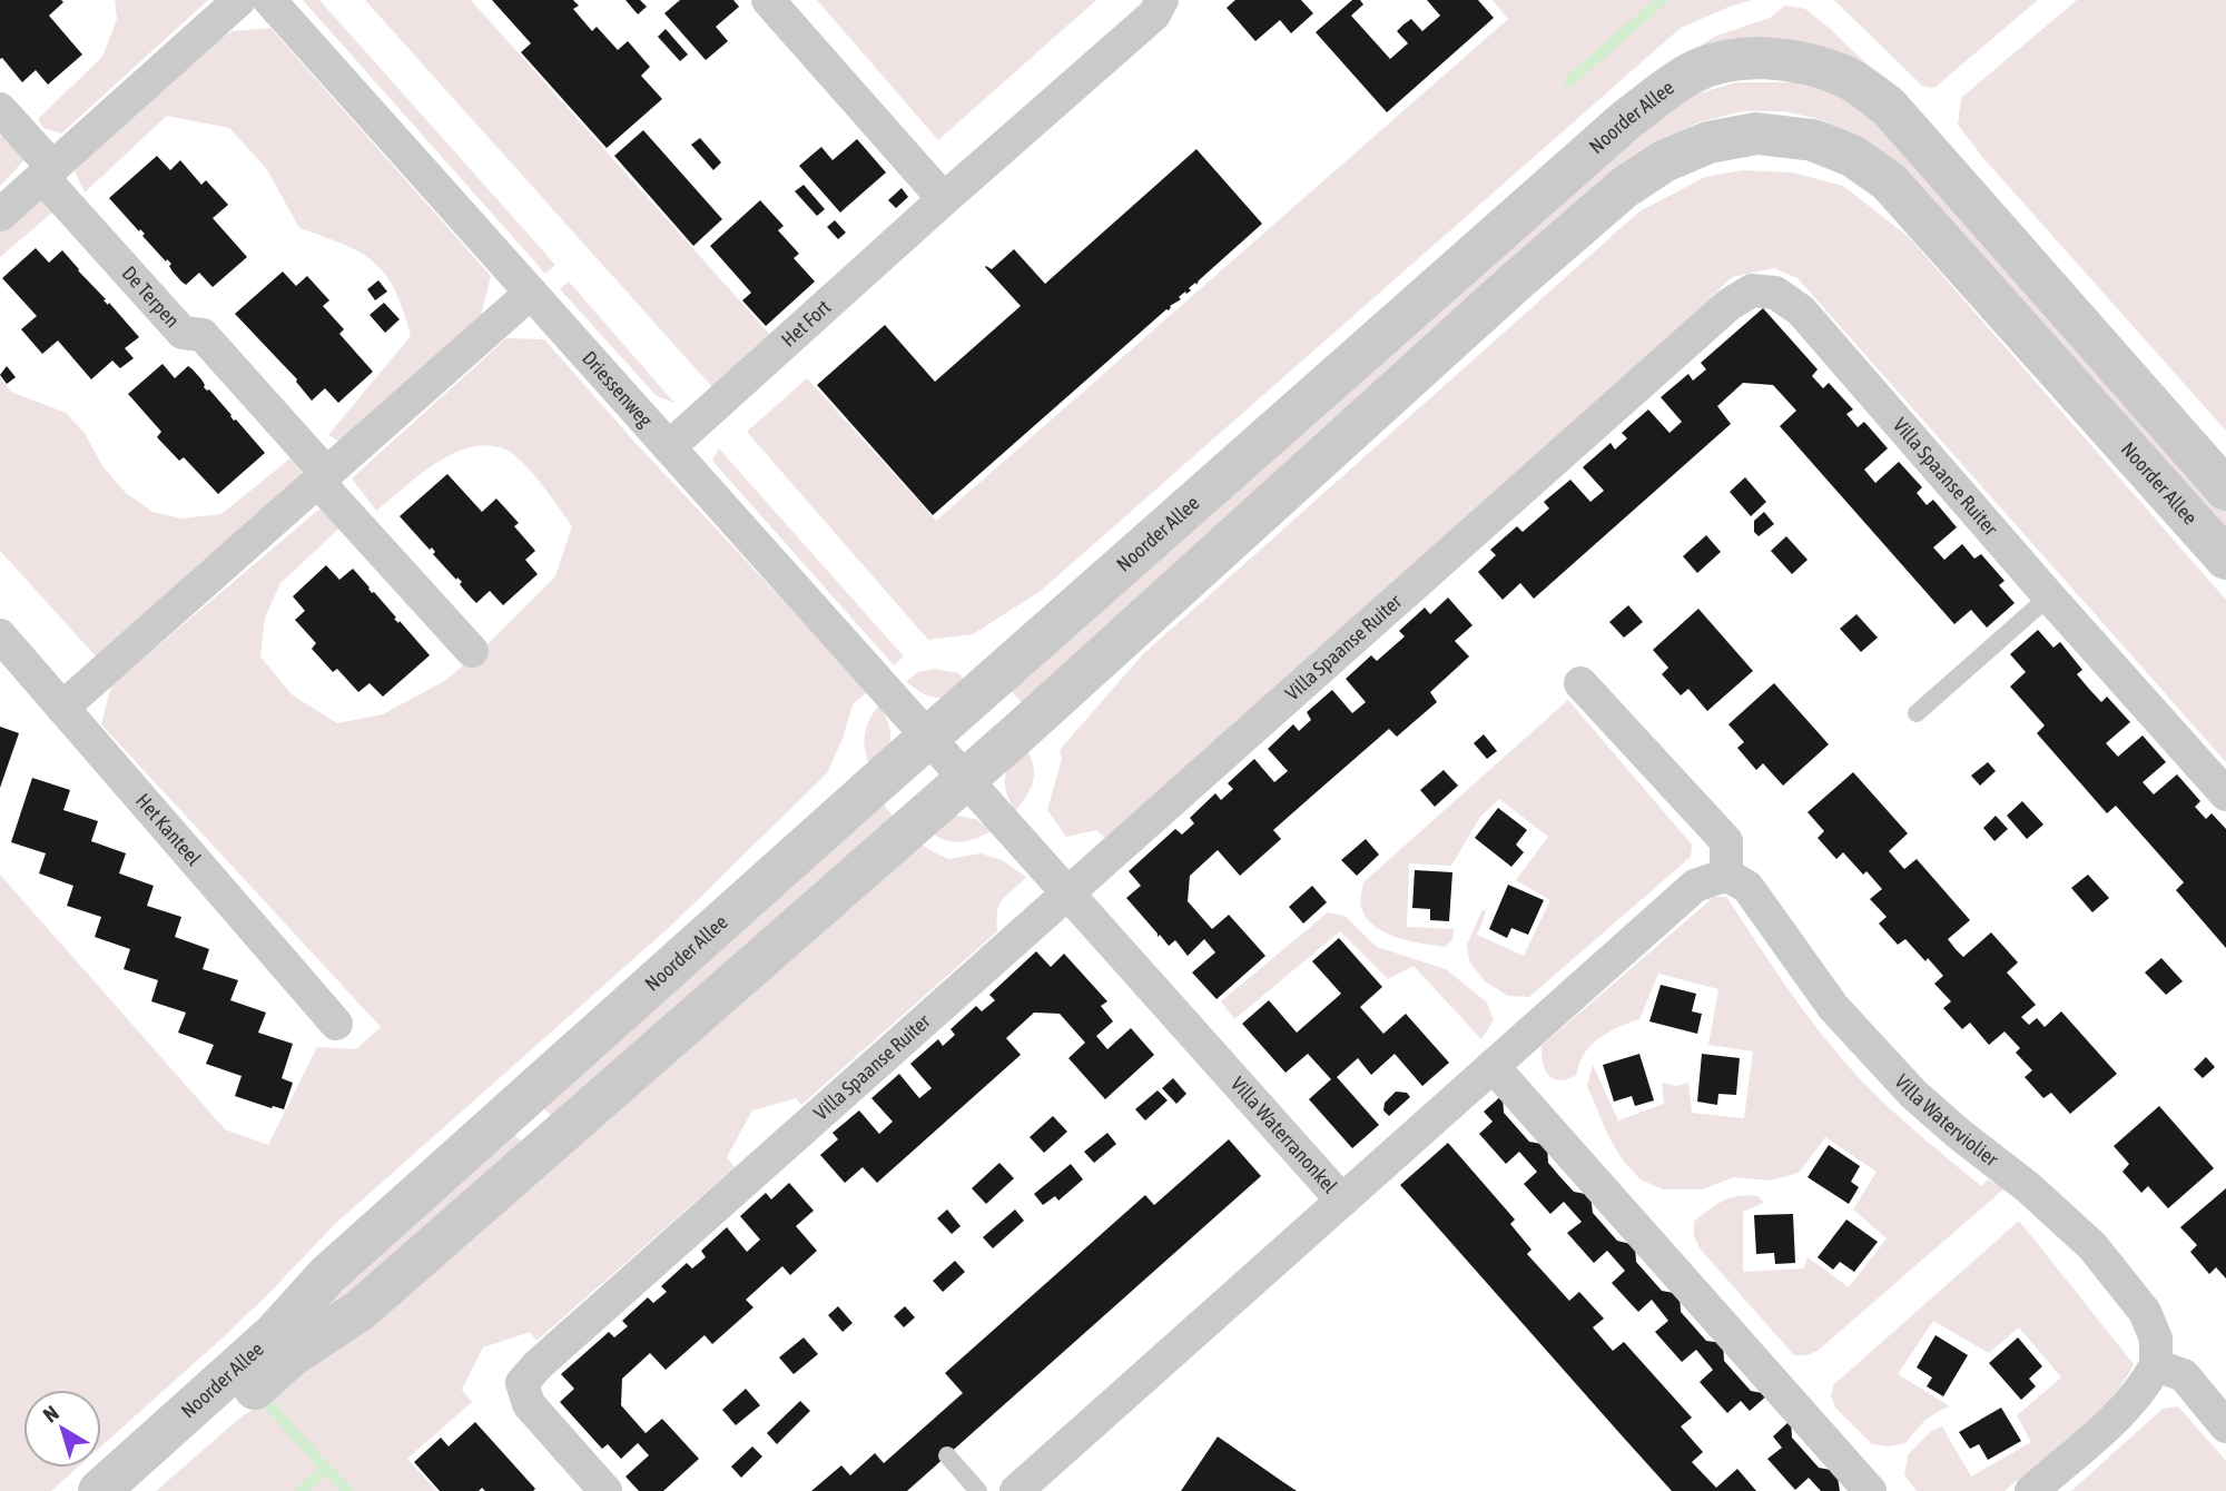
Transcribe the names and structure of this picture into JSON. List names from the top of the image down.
{
  "streets": {
    "street": [
      "Noorder Allee",
      "De Terpen",
      "Het Fort",
      "Driessenweg",
      "Villa Spaanse Ruiter",
      "Het Kanteel",
      "Villa Waterviolier",
      "Villa Waterranonkel"
    ]
  },
  "crossings": [
    ["Noorder Allee", "Driessenweg"],
    ["Noorder Allee", "Villa Waterranonkel"],
    ["Het Fort", "Driessenweg"],
    ["Driessenweg", "Villa Waterranonkel"],
    ["Villa Spaanse Ruiter", "Villa Waterranonkel"]
  ],
  "north": "top left"
}
